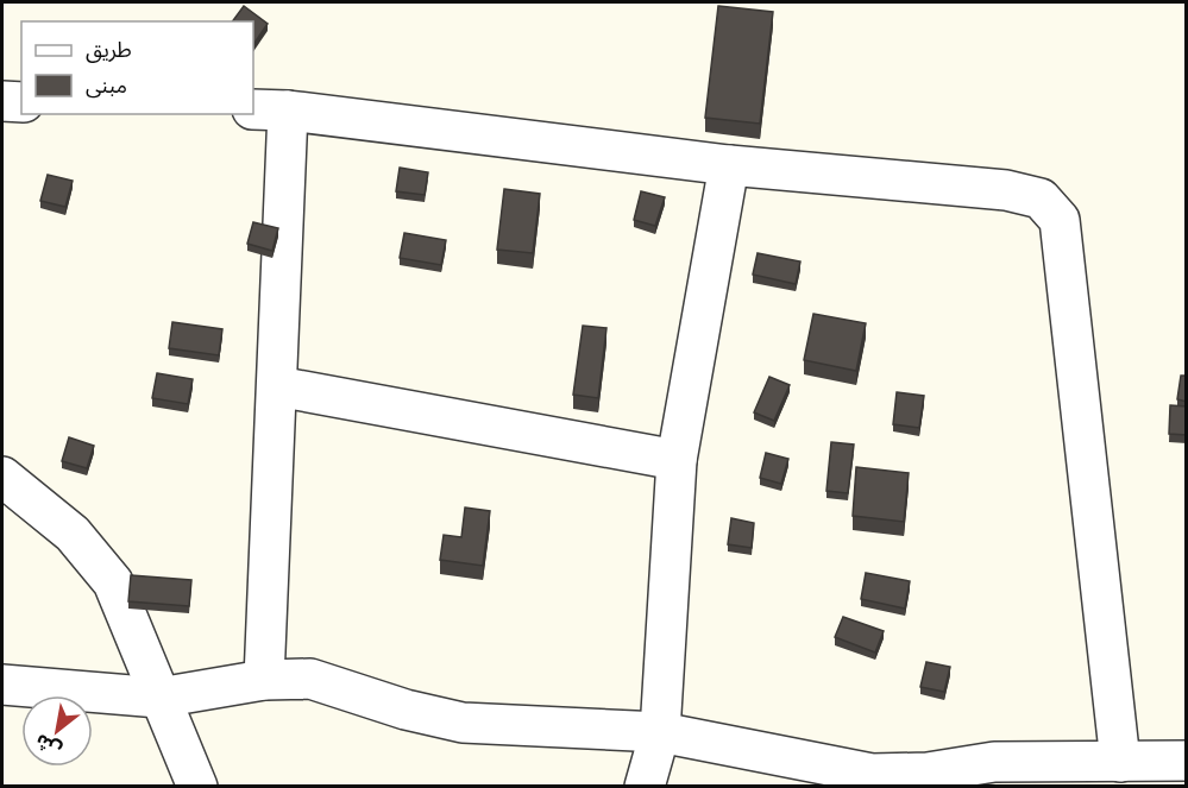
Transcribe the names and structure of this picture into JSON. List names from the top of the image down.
{
  "legend": ["طريق", "مبنى"],
  "north": "bottom left"
}
